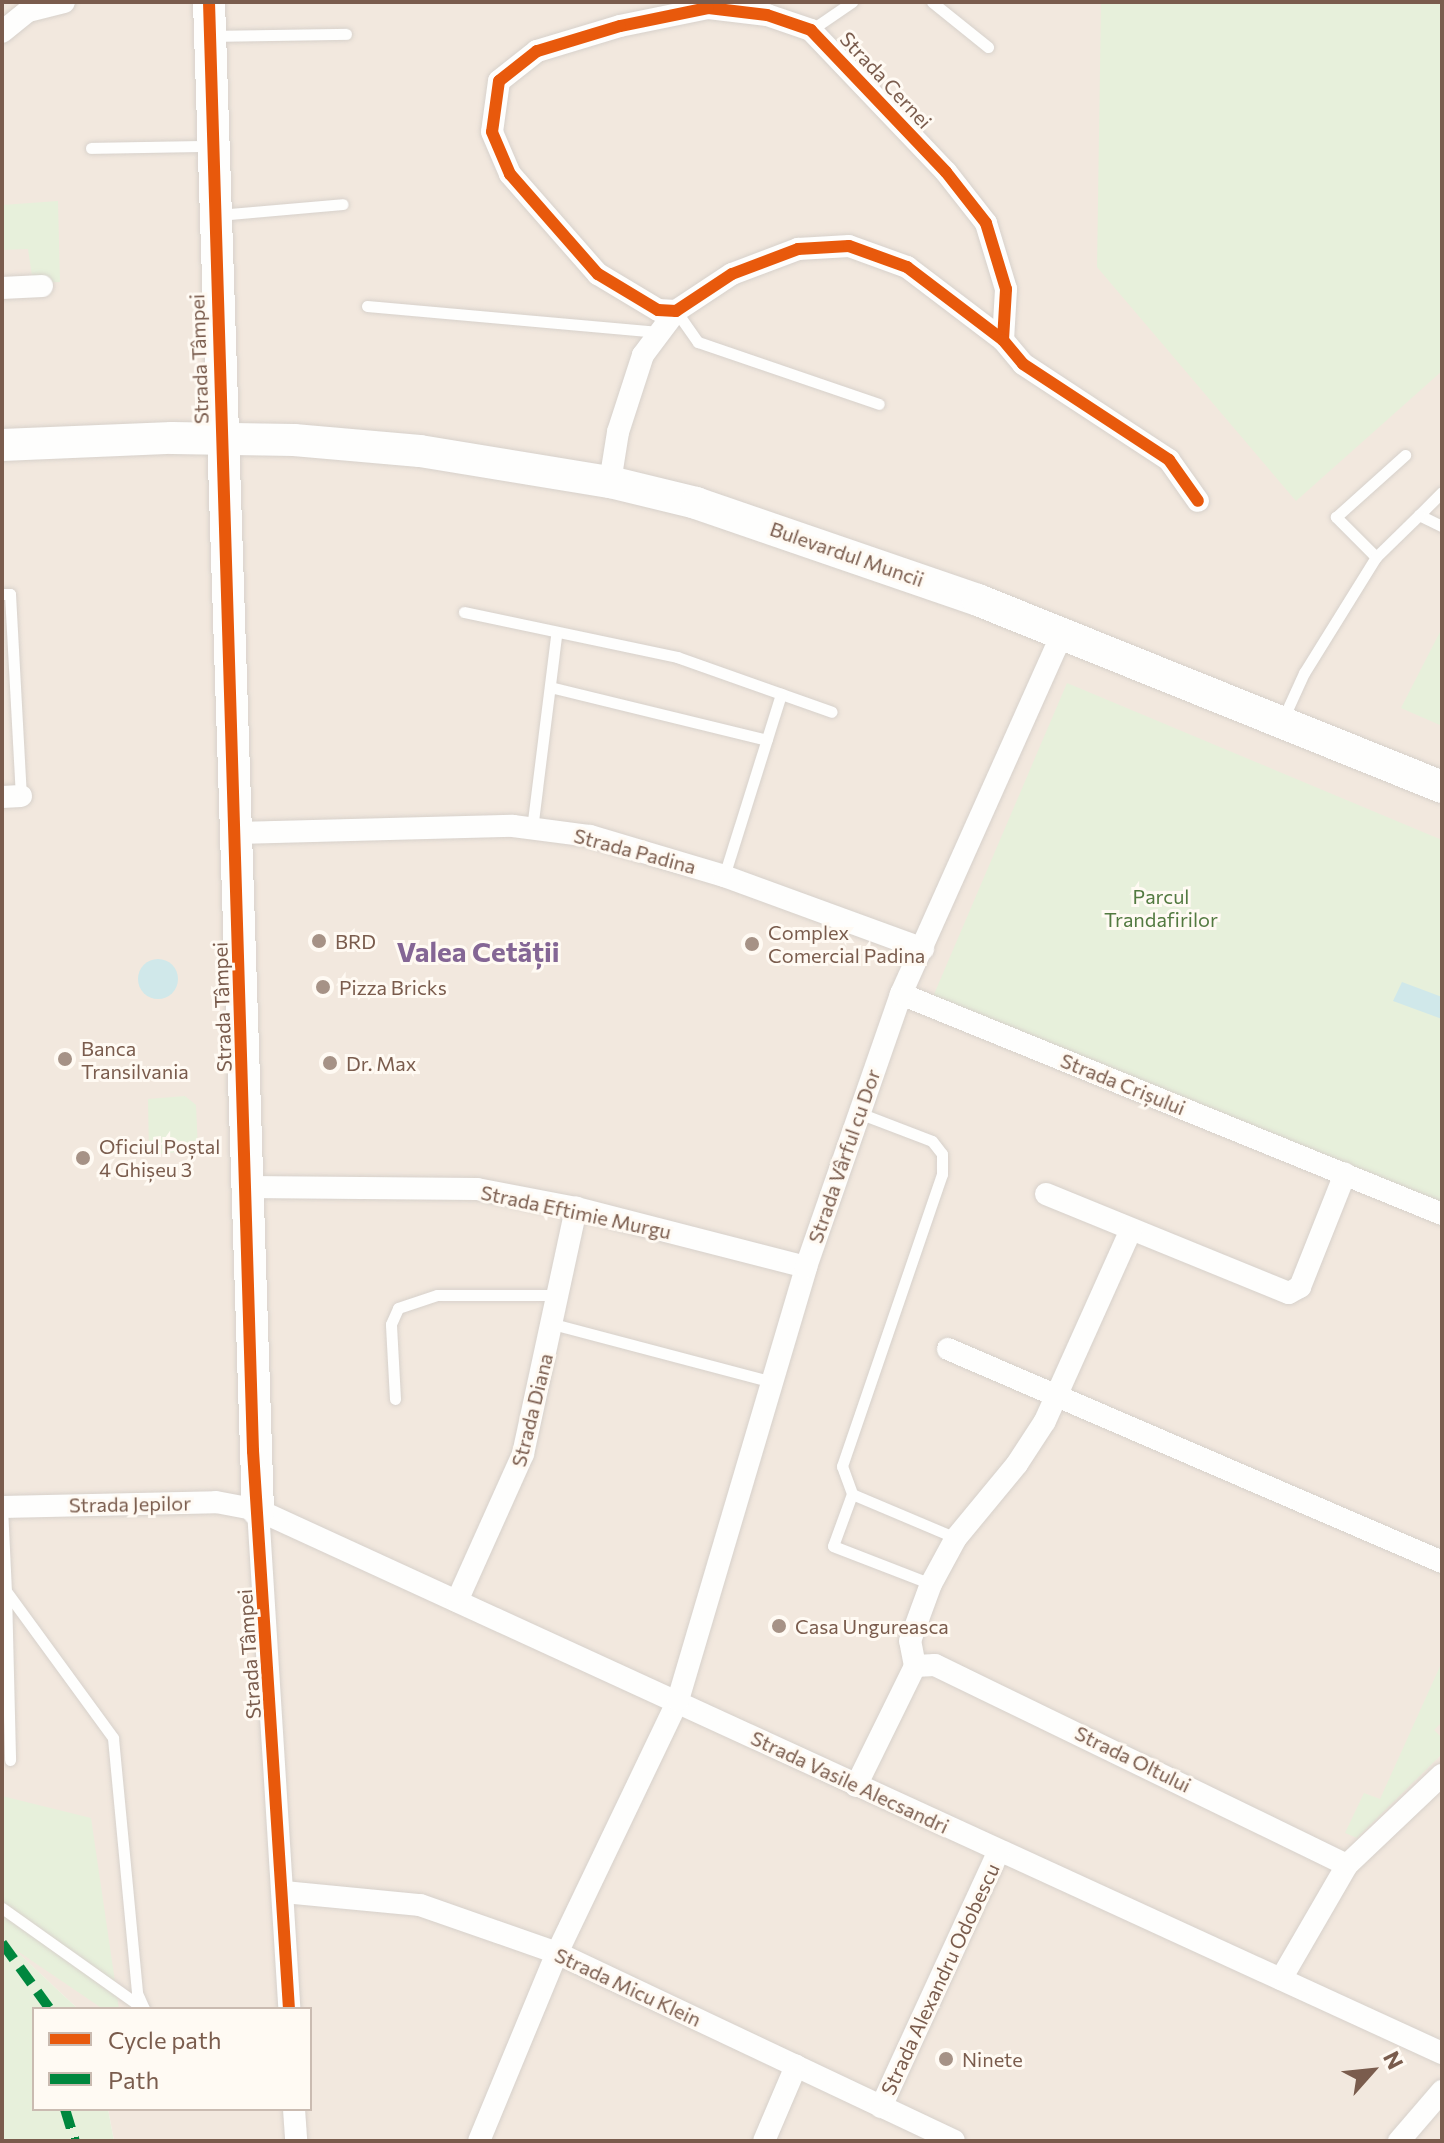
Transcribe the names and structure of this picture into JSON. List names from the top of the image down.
{
  "streets": {
    "street": [
      "Strada Cernei",
      "Strada Tâmpei",
      "Bulevardul Muncii",
      "Strada Padina",
      "Strada Crișului",
      "Strada Vârful cu Dor",
      "Strada Eftimie Murgu",
      "Strada Diana",
      "Strada Jepilor",
      "Strada Oltului",
      "Strada Vasile Alecsandri",
      "Strada Alexandru Odobescu",
      "Strada Micu Klein"
    ]
  },
  "crossings": [
    ["Strada Tâmpei", "Bulevardul Muncii"],
    ["Strada Tâmpei", "Strada Padina"],
    ["Strada Tâmpei", "Strada Eftimie Murgu"],
    ["Strada Tâmpei", "Strada Jepilor"],
    ["Strada Tâmpei", "Strada Vasile Alecsandri"],
    ["Strada Tâmpei", "Strada Micu Klein"],
    ["Bulevardul Muncii", "Strada Vârful cu Dor"],
    ["Strada Padina", "Strada Vârful cu Dor"],
    ["Strada Crișului", "Strada Vârful cu Dor"],
    ["Strada Vârful cu Dor", "Strada Eftimie Murgu"],
    ["Strada Vârful cu Dor", "Strada Vasile Alecsandri"],
    ["Strada Vârful cu Dor", "Strada Micu Klein"],
    ["Strada Eftimie Murgu", "Strada Diana"],
    ["Strada Diana", "Strada Vasile Alecsandri"],
    ["Strada Jepilor", "Strada Vasile Alecsandri"],
    ["Strada Vasile Alecsandri", "Strada Alexandru Odobescu"],
    ["Strada Alexandru Odobescu", "Strada Micu Klein"]
  ],
  "districts": ["Valea Cetății"],
  "parks": ["Parcul Trandafirilor"],
  "places": [
    "BRD",
    "Complex Comercial Padina",
    "Pizza Bricks",
    "Banca Transilvania",
    "Dr. Max",
    "Oficiul Poștal 4 Ghișeu 3",
    "Casa Ungureasca",
    "Ninete"
  ],
  "legend": ["Cycle path", "Path"],
  "north": "top right"
}
